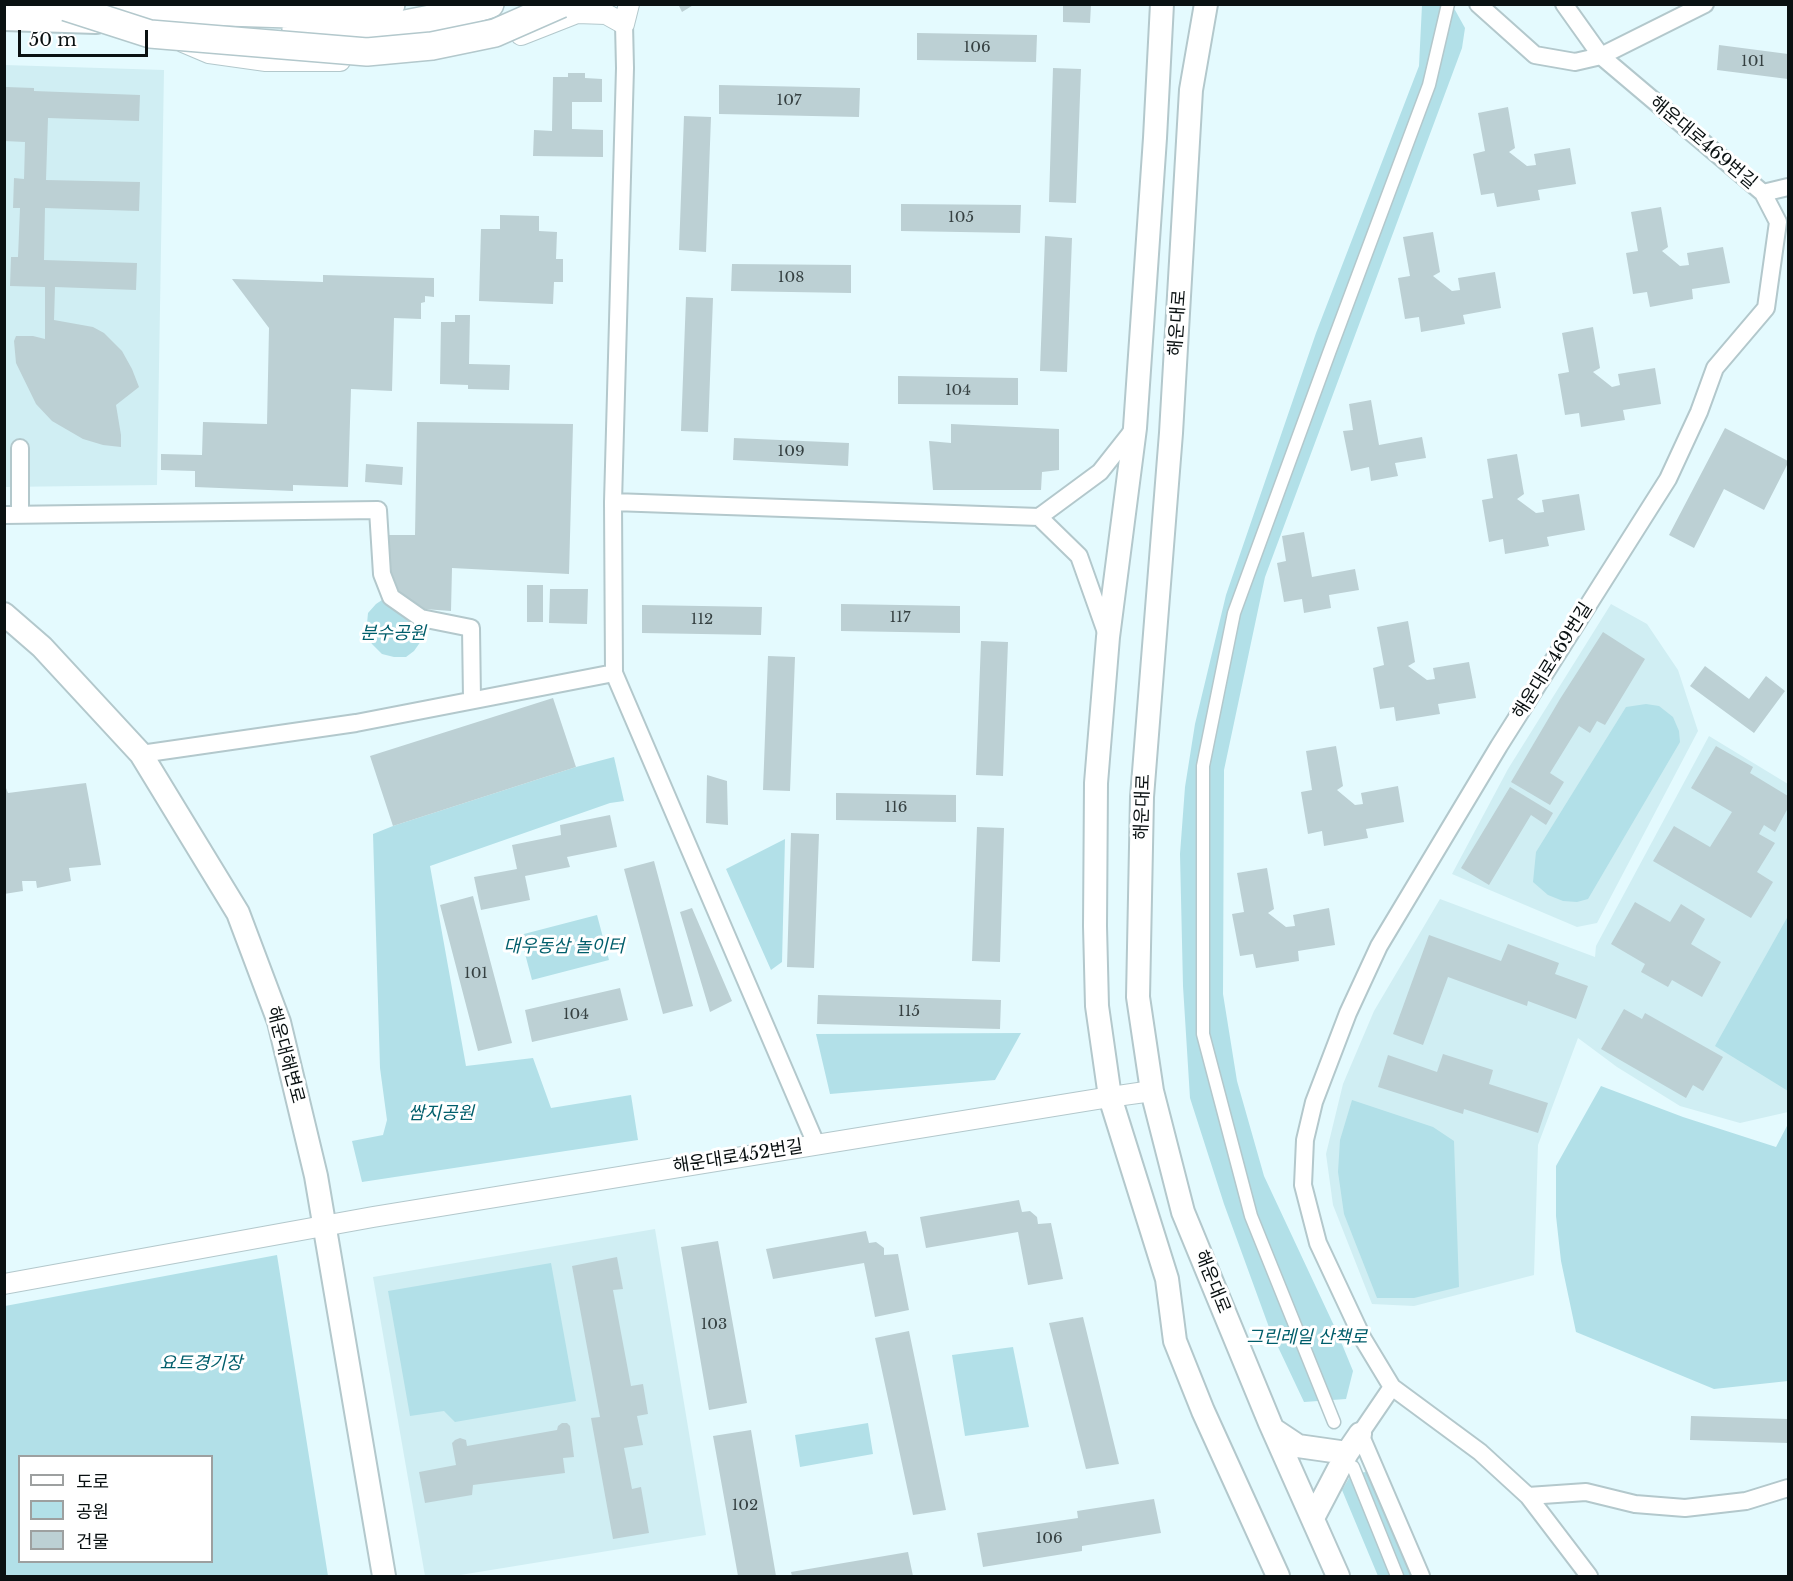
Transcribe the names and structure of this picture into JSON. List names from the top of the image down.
{
  "streets": {
    "main road": ["해운대로", "해운대해변로"],
    "street": ["해운대로469번길", "해운대로452번길"]
  },
  "crossings": [
    ["해운대로", "해운대로452번길"],
    ["해운대해변로", "해운대로452번길"]
  ],
  "parks": [
    "분수공원",
    "대우동삼 놀이터",
    "쌈지공원",
    "그린레일 산책로",
    "요트경기장"
  ],
  "house_numbers": [
    "106",
    "101",
    "107",
    "105",
    "108",
    "104",
    "109",
    "117",
    "112",
    "116",
    "101",
    "115",
    "104",
    "103",
    "102",
    "106"
  ],
  "legend": ["도로", "공원", "건물"],
  "scale_bar": "50 m"
}
